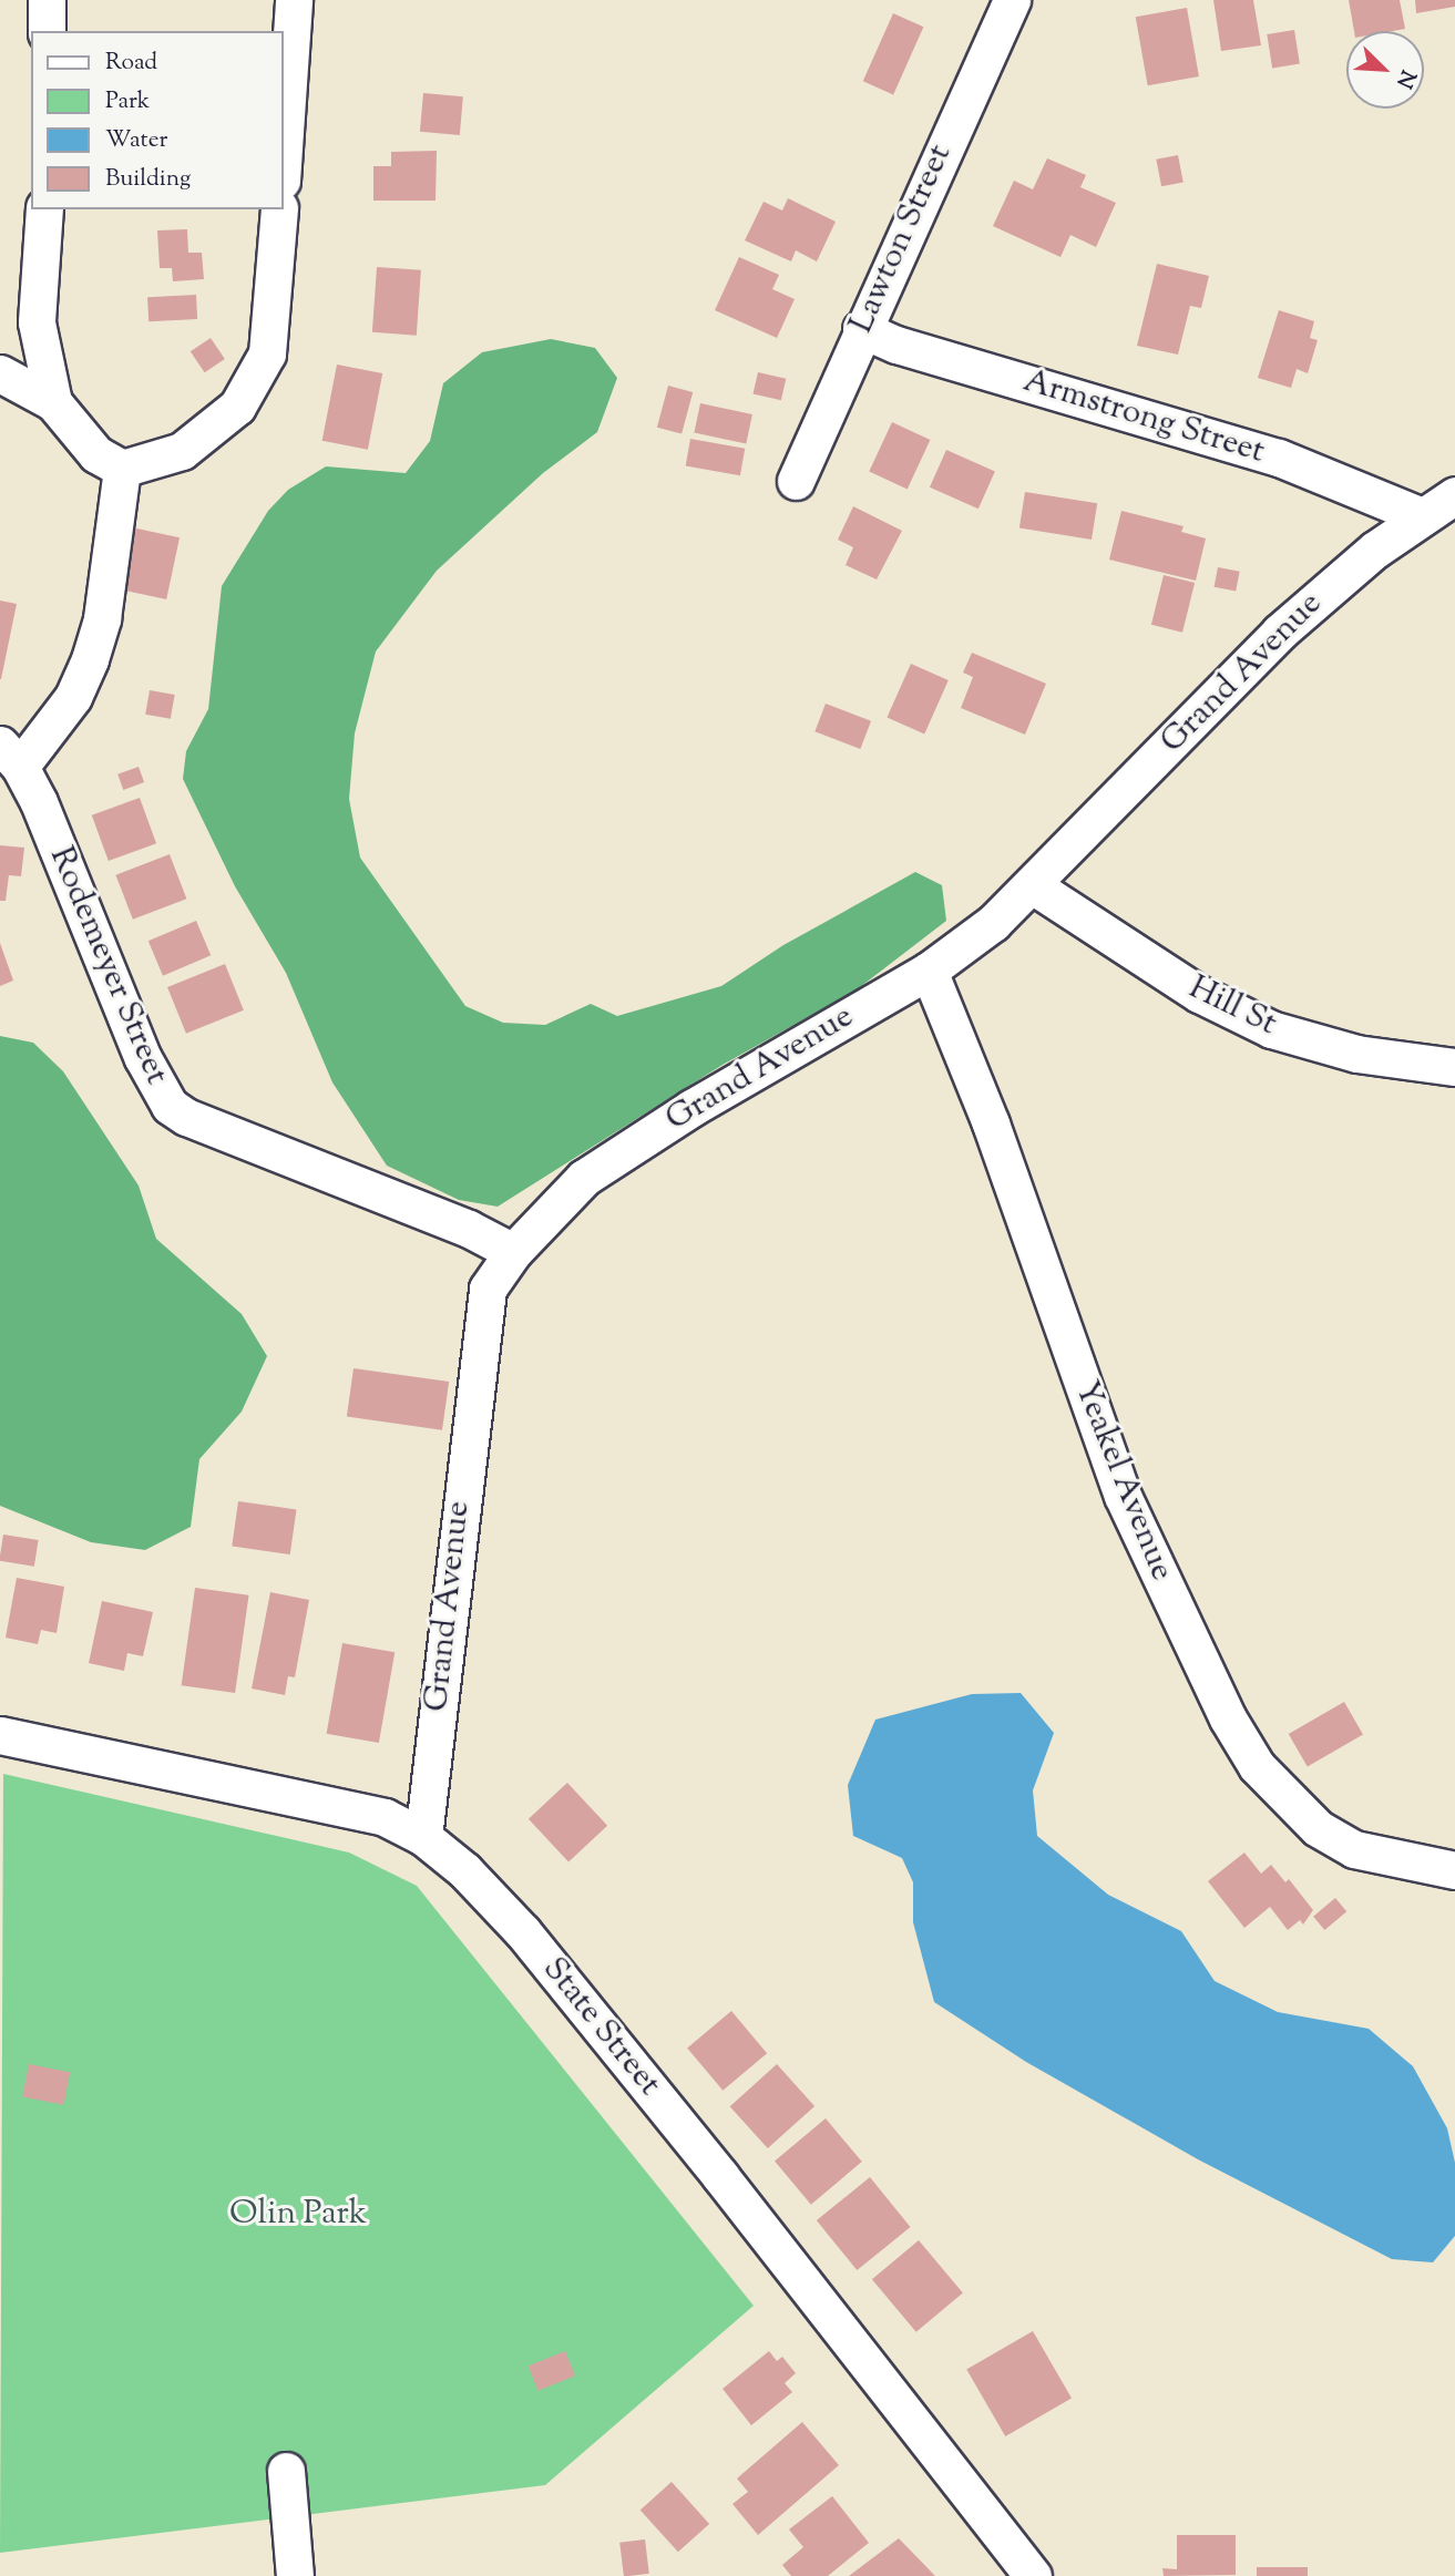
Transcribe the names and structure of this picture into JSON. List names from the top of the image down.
{
  "streets": {
    "street": [
      "Lawton Street",
      "Armstrong Street",
      "Grand Avenue",
      "Rodemeyer Street",
      "Hill St",
      "Yeakel Avenue",
      "State Street"
    ]
  },
  "crossings": [
    ["Lawton Street", "Armstrong Street"],
    ["Armstrong Street", "Grand Avenue"],
    ["Grand Avenue", "Rodemeyer Street"],
    ["Grand Avenue", "Hill St"],
    ["Grand Avenue", "Yeakel Avenue"],
    ["Grand Avenue", "State Street"]
  ],
  "parks": ["Olin Park"],
  "legend": [
    "Road",
    "Park",
    "Water",
    "Building"
  ],
  "north": "bottom right"
}
